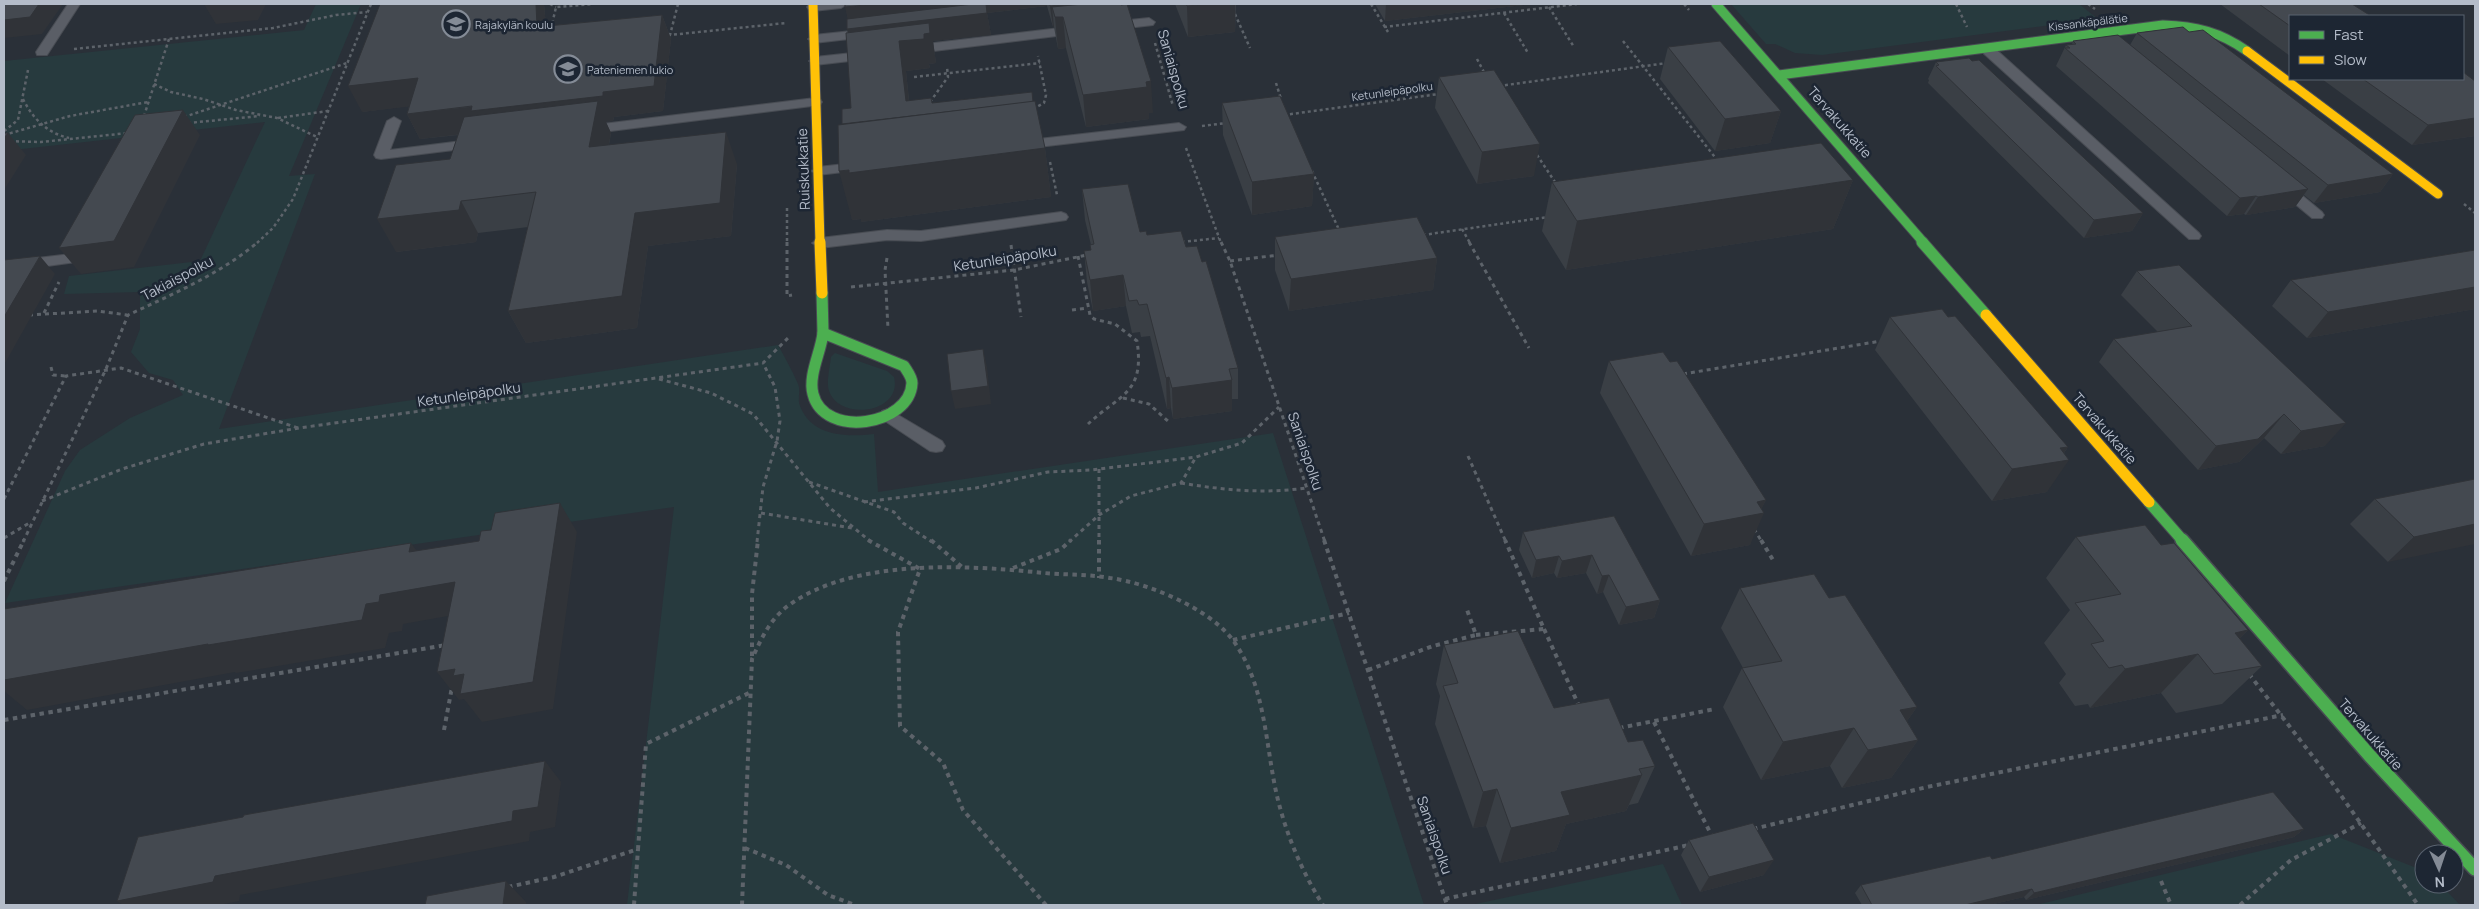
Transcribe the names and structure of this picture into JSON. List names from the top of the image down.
{
  "streets": {
    "street": ["Kissankäpälätie", "Tervakukkatie", "Ruiskukkatie"],
    "path": ["Saniaispolku", "Ketunleipäpolku", "Takiaispolku"]
  },
  "crossings": [
    ["Kissankäpälätie", "Tervakukkatie"],
    ["Ketunleipäpolku", "Ruiskukkatie"]
  ],
  "places": {
    "school or university": ["Rajakylän koulu", "Pateniemen lukio"]
  },
  "legend": ["Fast", "Slow"],
  "north": "bottom"
}
